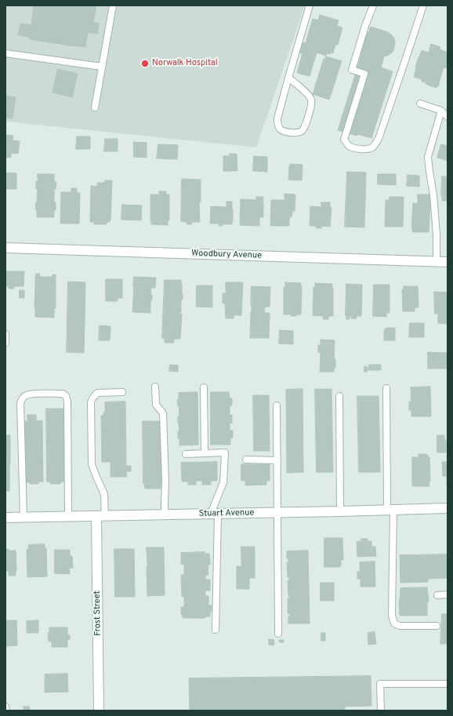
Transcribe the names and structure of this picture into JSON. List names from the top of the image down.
{
  "streets": {
    "street": ["Woodbury Avenue", "Stuart Avenue", "Frost Street"]
  },
  "crossings": [
    ["Stuart Avenue", "Frost Street"]
  ],
  "places": ["Norwalk Hospital"]
}
